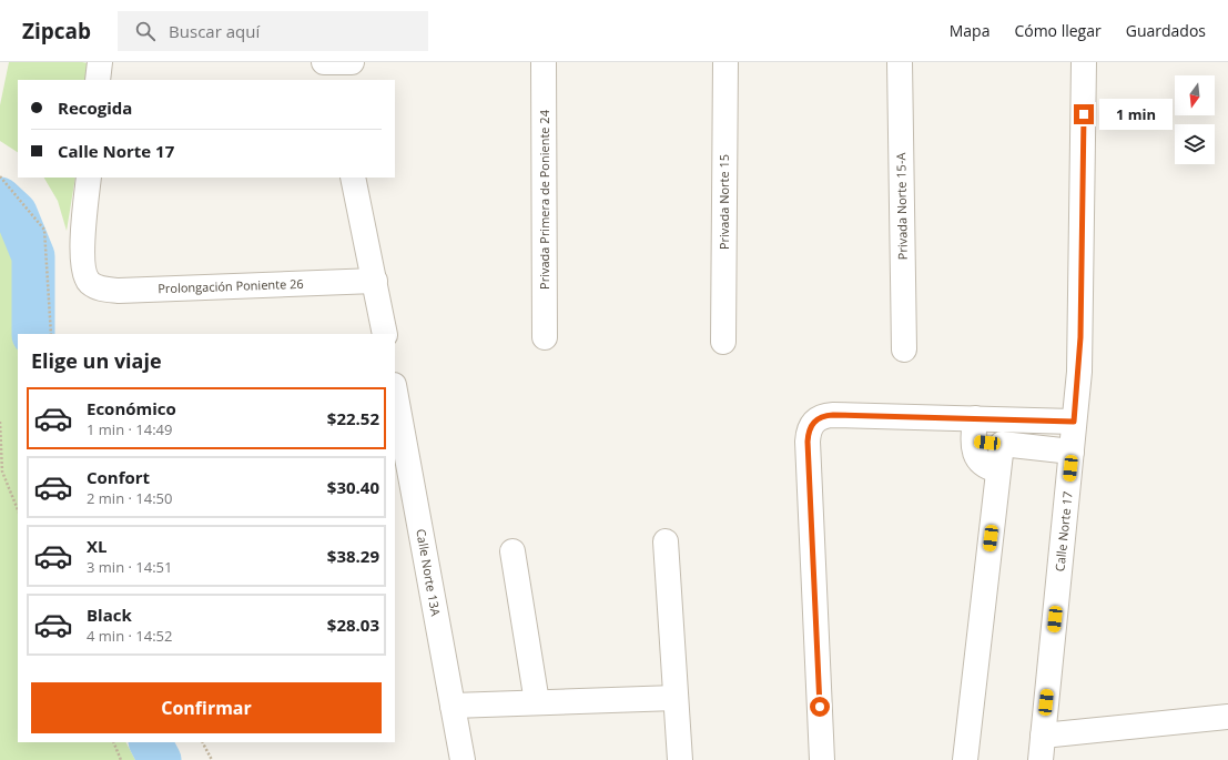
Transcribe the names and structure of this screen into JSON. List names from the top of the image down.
{
  "streets": {
    "street": [
      "Privada Primera de Poniente 24",
      "Privada Norte 15",
      "Privada Norte 15-A",
      "Prolongación Poniente 26",
      "Calle Norte 17",
      "Calle Norte 13A"
    ]
  },
  "north": "bottom",
  "page": {
    "header": "Zipcab",
    "search": "Buscar aquí",
    "nav": ["Mapa", "Cómo llegar", "Guardados"],
    "banner": ["Recogida", "Calle Norte 17"],
    "bubble": "1 min",
    "heading": "Elige un viaje",
    "list": [
      {
        "name": "Económico",
        "note": "1 min · 14:49",
        "value": "$22.52"
      },
      {
        "name": "Confort",
        "note": "2 min · 14:50",
        "value": "$30.40"
      },
      {
        "name": "XL",
        "note": "3 min · 14:51",
        "value": "$38.29"
      },
      {
        "name": "Black",
        "note": "4 min · 14:52",
        "value": "$28.03"
      }
    ],
    "buttons": "Confirmar"
  }
}
